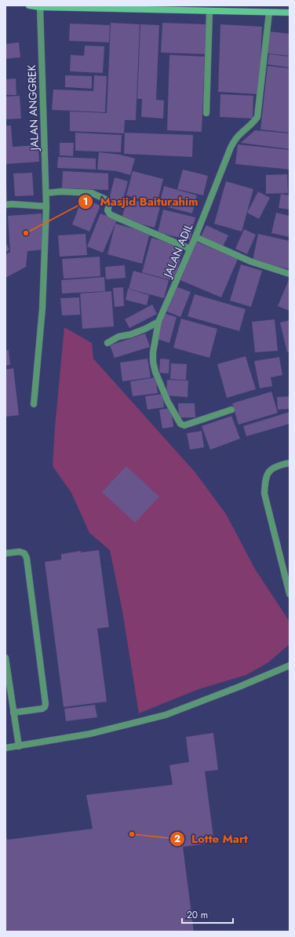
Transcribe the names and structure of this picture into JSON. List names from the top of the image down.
{
  "streets": {
    "street": ["JALAN ANGGREK", "JALAN ADIL"]
  },
  "places": ["Masjid Baiturahim", "Lotte Mart"],
  "scale_bar": "20 m"
}
